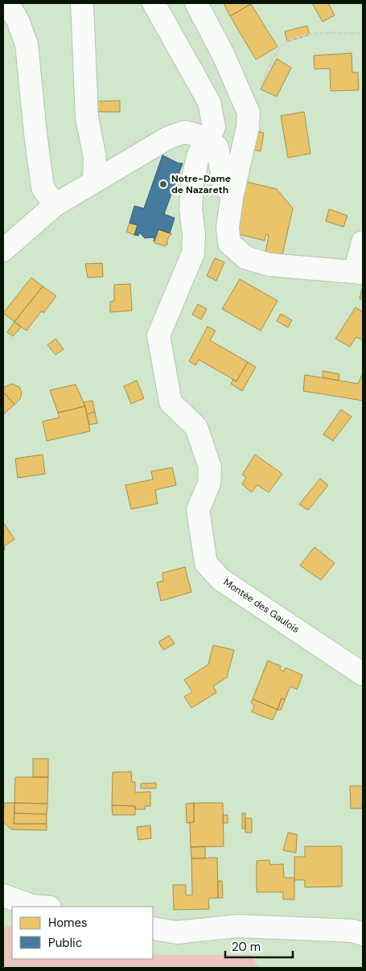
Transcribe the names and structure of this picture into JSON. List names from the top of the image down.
{
  "streets": {
    "street": ["Montée des Gaulois"]
  },
  "places": ["Notre-Dame de Nazareth"],
  "legend": ["Homes", "Public"],
  "scale_bar": "20 m"
}
